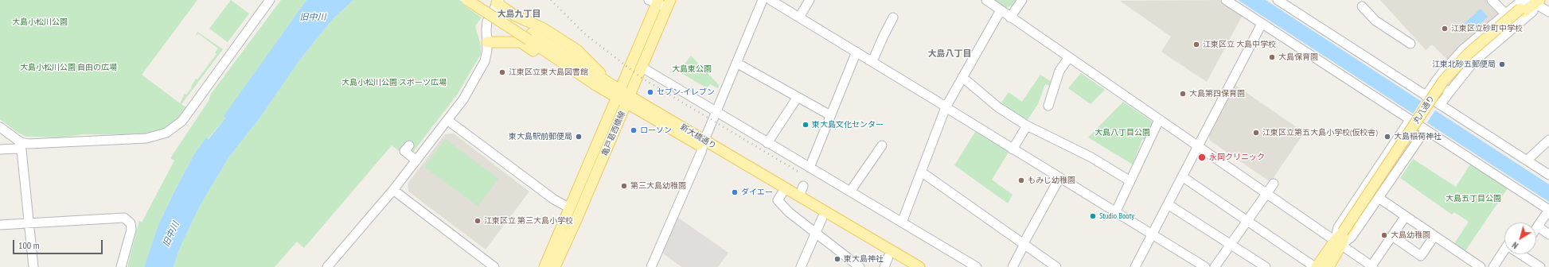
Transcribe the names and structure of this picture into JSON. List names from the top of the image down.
{
  "streets": {
    "main road": ["丸八通り", "亀戸葛西橋線", "新大橋通り"]
  },
  "crossings": [
    ["亀戸葛西橋線", "新大橋通り"]
  ],
  "districts": ["大島九丁目", "大島八丁目"],
  "water": ["旧中川"],
  "parks": [
    "大島小松川公園",
    "大島小松川公園 自由の広場",
    "大島東公園",
    "大島小松川公園 スポーツ広場",
    "大島八丁目公園",
    "大島五丁目公園"
  ],
  "places": [
    "江東区立砂町中学校",
    "江東区立 大島中学校",
    "大島保育園",
    "江東北砂五郵便局",
    "江東区立東大島図書館",
    "セブン-イレブン",
    "大島第四保育園",
    "東大島文化センター",
    "ローソン",
    "江東区立第五大島小学校(仮校舎)",
    "東大島駅前郵便局",
    "大島稲荷神社",
    "永岡クリニック",
    "もみじ幼稚園",
    "第三大島幼稚園",
    "ダイエー",
    "Studio Booty",
    "江東区立 第三大島小学校",
    "大島幼稚園",
    "東大島神社"
  ],
  "scale_bar": "100 m",
  "north": "bottom left"
}
